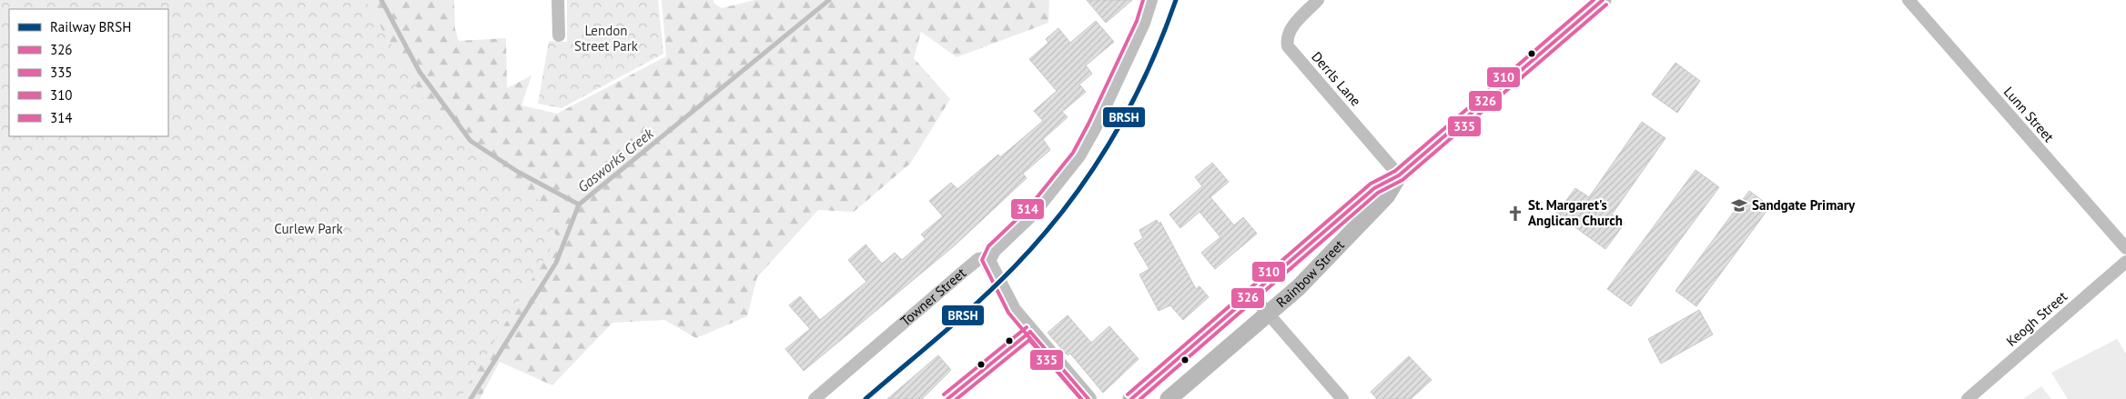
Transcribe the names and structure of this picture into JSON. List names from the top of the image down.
{
  "streets": {
    "main road": ["Rainbow Street"],
    "street": [
      "Derrls Lane",
      "Lunn Street",
      "Towner Street",
      "Keogh Street"
    ]
  },
  "crossings": [
    ["Derrls Lane", "Rainbow Street"]
  ],
  "water": ["Gasworks Creek"],
  "parks": ["Lendon Street Park", "Curlew Park"],
  "places": {
    "school or university": ["Sandgate Primary"],
    "church": ["St. Margaret's Anglican Church"]
  },
  "lines": [
    "rail line BRSH",
    "transit line 326",
    "transit line 310",
    "transit line 314",
    "transit line 335"
  ],
  "legend": [
    "Railway BRSH",
    "326",
    "335",
    "310",
    "314"
  ]
}
